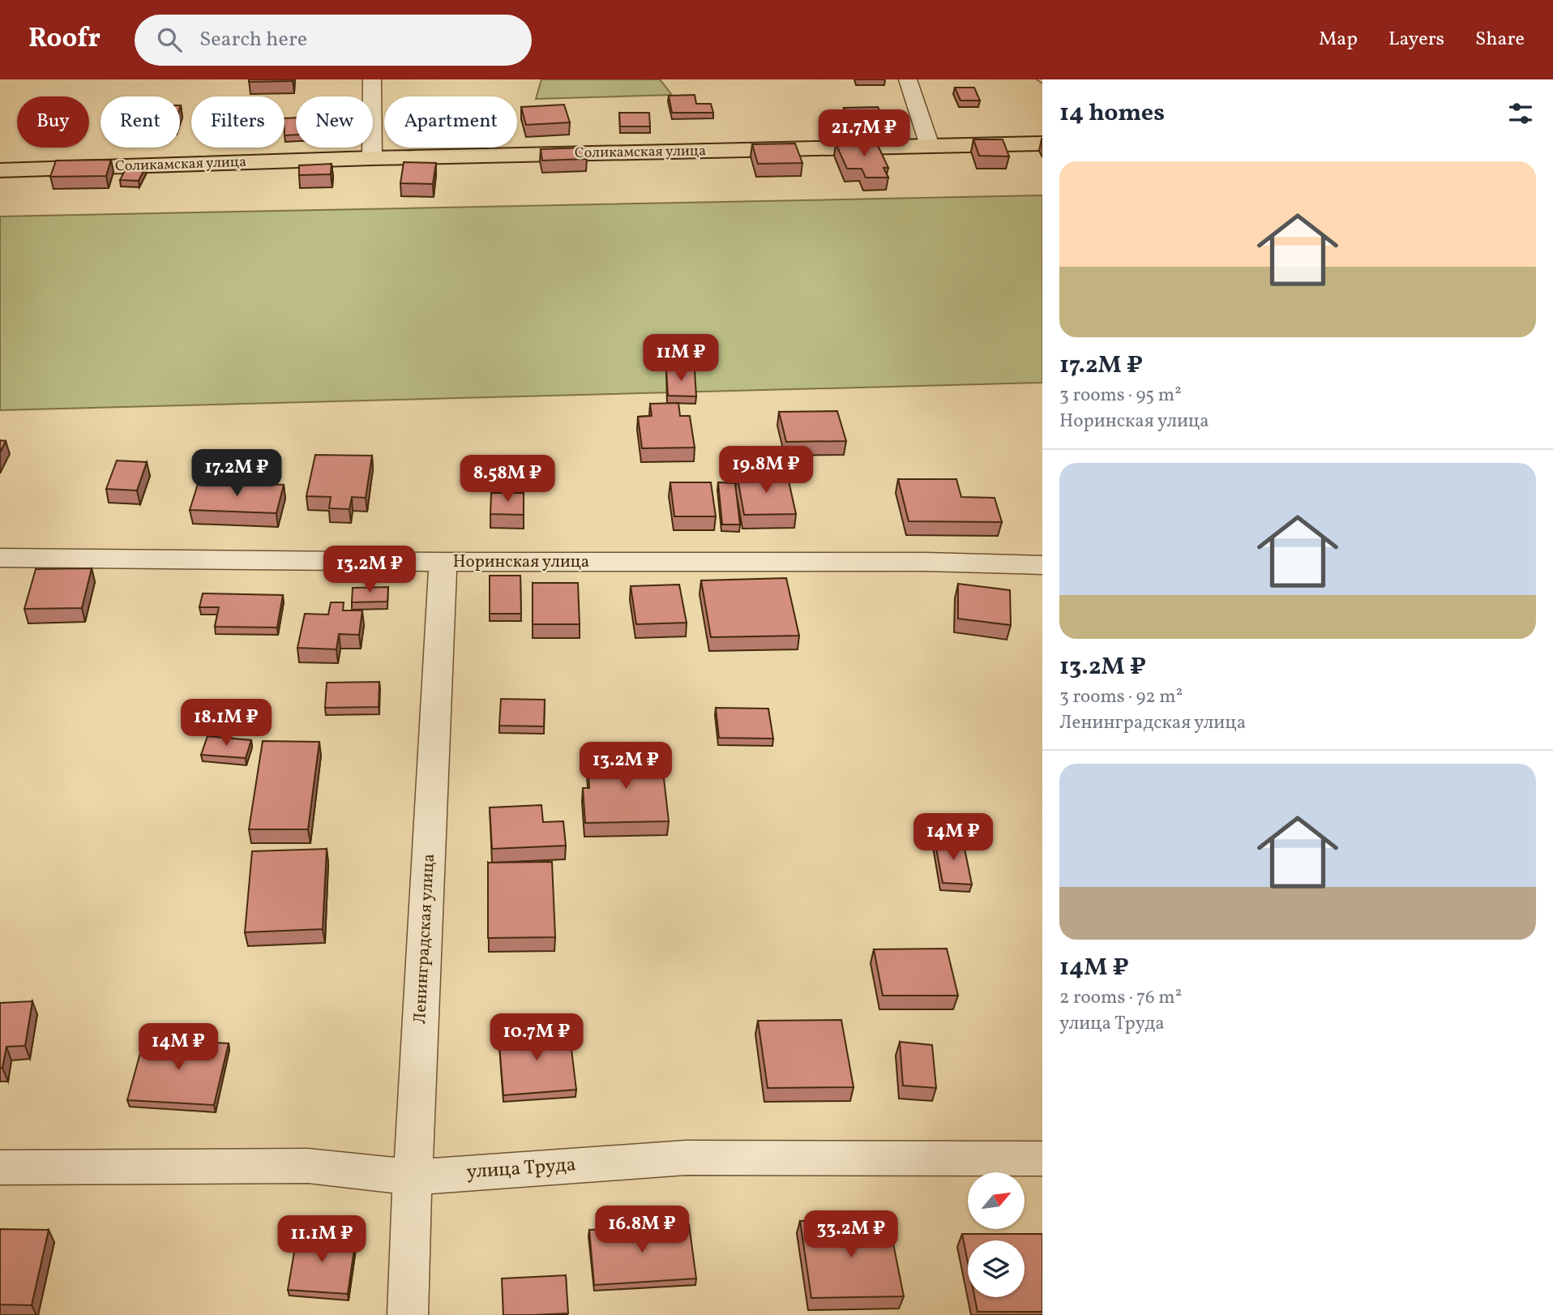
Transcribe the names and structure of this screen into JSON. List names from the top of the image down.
{
  "streets": {
    "main road": ["Соликамская улица"],
    "street": ["Норинская улица", "Ленинградская улица", "улица Труда"]
  },
  "crossings": [
    ["Норинская улица", "Ленинградская улица"],
    ["Ленинградская улица", "улица Труда"]
  ],
  "north": "top right",
  "page": {
    "header": "Roofr",
    "search": "Search here",
    "nav": ["Map", "Layers", "Share"],
    "heading": "14 homes",
    "chip": [
      "Buy",
      "Rent",
      "Filters",
      "New",
      "Apartment"
    ],
    "price": [
      "21.7M ₽",
      "11M ₽",
      "19.8M ₽",
      "17.2M ₽",
      "8.58M ₽",
      "13.2M ₽",
      "18.1M ₽",
      "13.2M ₽",
      "14M ₽",
      "10.7M ₽",
      "14M ₽",
      "16.8M ₽",
      "33.2M ₽",
      "11.1M ₽"
    ],
    "list": [
      {
        "name": "17.2M ₽",
        "note": "3 rooms · 95 m² · Норинская улица"
      },
      {
        "name": "13.2M ₽",
        "note": "3 rooms · 92 m² · Ленинградская улица"
      },
      {
        "name": "14M ₽",
        "note": "2 rooms · 76 m² · улица Труда"
      }
    ]
  }
}
